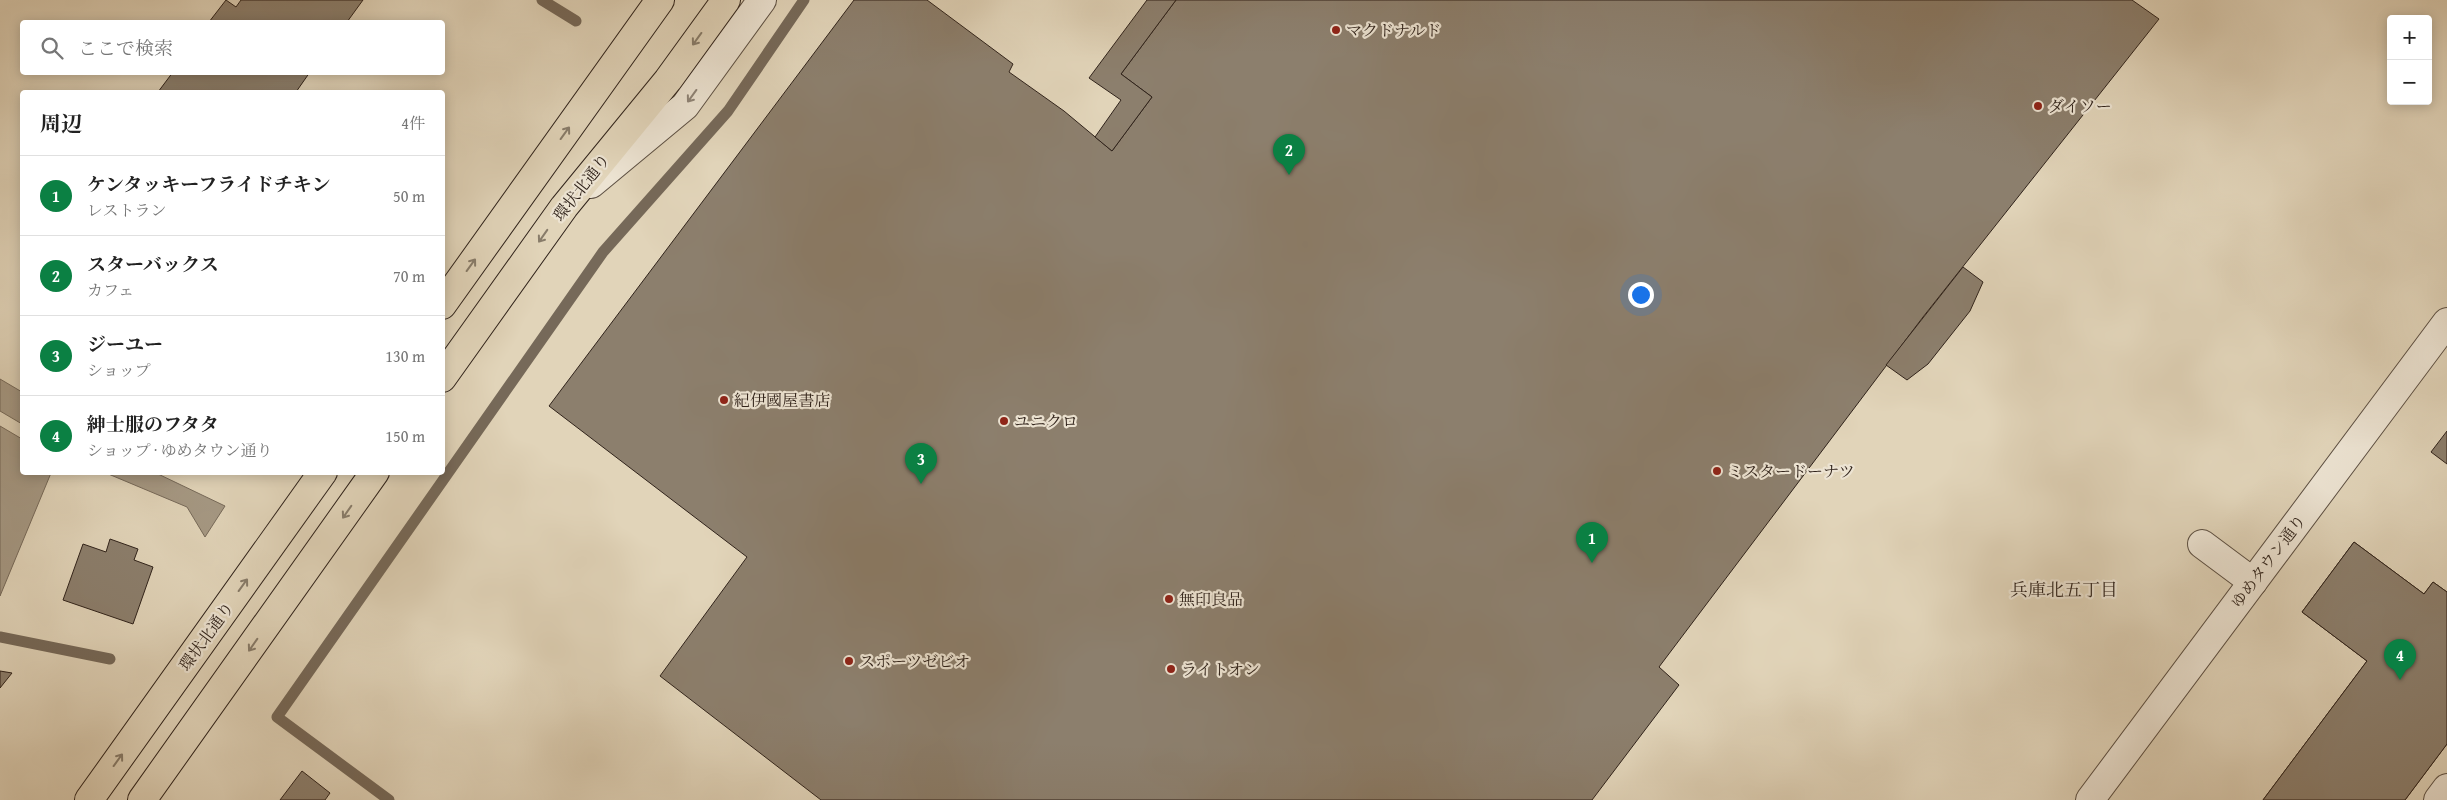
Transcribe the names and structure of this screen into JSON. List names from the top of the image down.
{
  "streets": {
    "highway": ["環状北通り"],
    "street": ["ゆめタウン通り"]
  },
  "districts": ["兵庫北五丁目"],
  "places": [
    "マクドナルド",
    "ダイソー",
    "紀伊國屋書店",
    "ユニクロ",
    "ミスタードーナツ",
    "無印良品",
    "スポーツゼビオ",
    "ライトオン"
  ],
  "page": {
    "map_buttons": ["+", "−"],
    "search": "ここで検索",
    "heading": ["周辺", "4件"],
    "pins": [
      "2",
      "3",
      "1",
      "4"
    ],
    "list": [
      {
        "mark": "1",
        "name": "ケンタッキーフライドチキン",
        "note": "レストラン",
        "value": "50 m"
      },
      {
        "mark": "2",
        "name": "スターバックス",
        "note": "カフェ",
        "value": "70 m"
      },
      {
        "mark": "3",
        "name": "ジーユー",
        "note": "ショップ",
        "value": "130 m"
      },
      {
        "mark": "4",
        "name": "紳士服のフタタ",
        "note": "ショップ · ゆめタウン通り",
        "value": "150 m"
      }
    ]
  }
}
